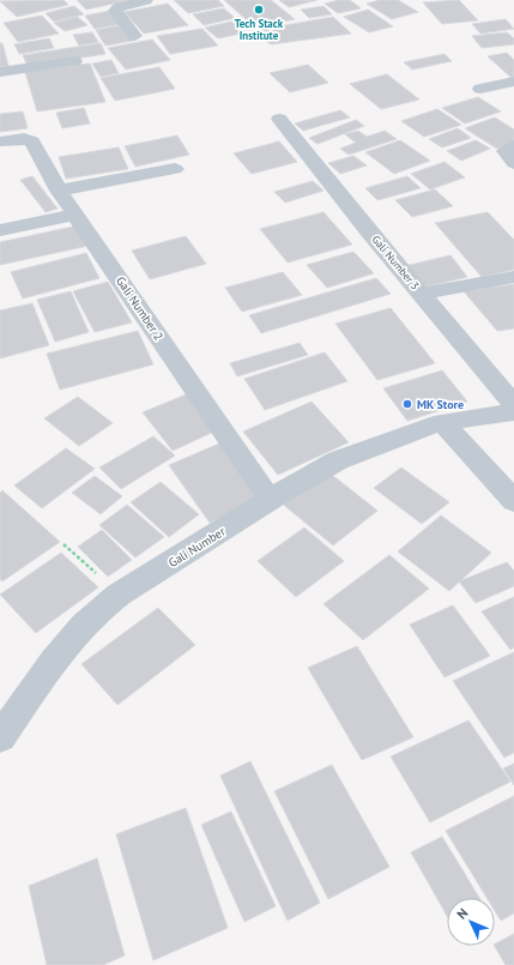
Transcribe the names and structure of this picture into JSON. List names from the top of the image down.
{
  "streets": {
    "street": ["Gali Number 3", "Gali Number 2", "Gali Number"]
  },
  "crossings": [
    ["Gali Number 2", "Gali Number"]
  ],
  "places": ["Tech Stack Institute", "MK Store"],
  "north": "top left"
}
